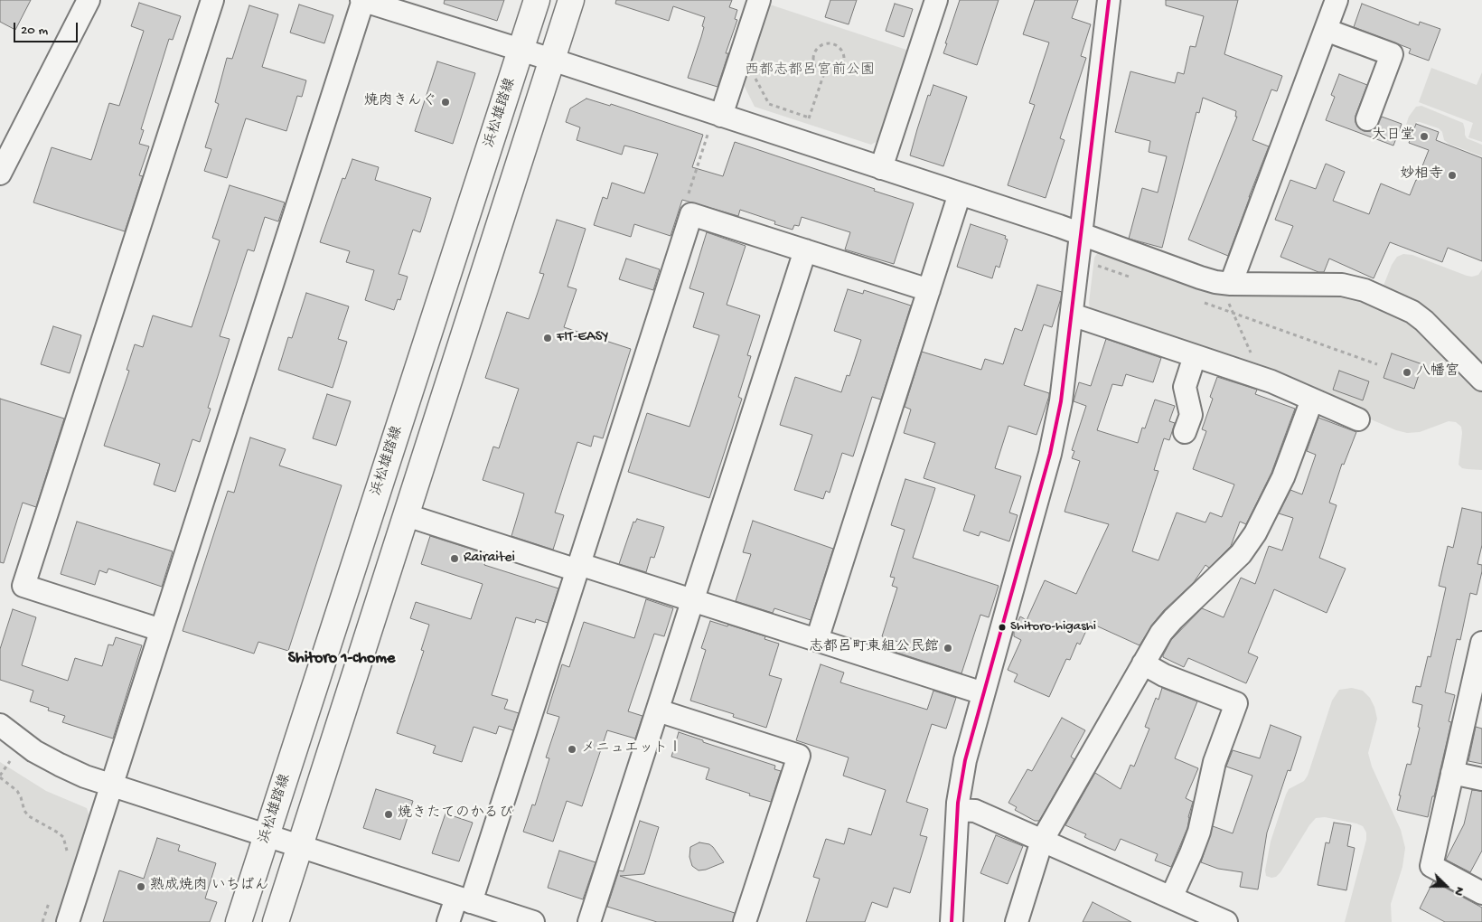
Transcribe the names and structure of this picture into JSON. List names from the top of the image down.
{
  "streets": {
    "main road": ["浜松雄踏線"]
  },
  "districts": ["Shitoro 1-chome"],
  "parks": ["西都志都呂宮前公園"],
  "places": [
    "焼肉きんぐ",
    "大日堂",
    "妙相寺",
    "FIT-EASY",
    "八幡宮",
    "Rairaitei",
    "Shitoro-higashi",
    "志都呂町東組公民館",
    "メニュエットⅠ",
    "焼きたてのかるび",
    "熟成焼肉 いちばん"
  ],
  "scale_bar": "20 m",
  "north": "right"
}
